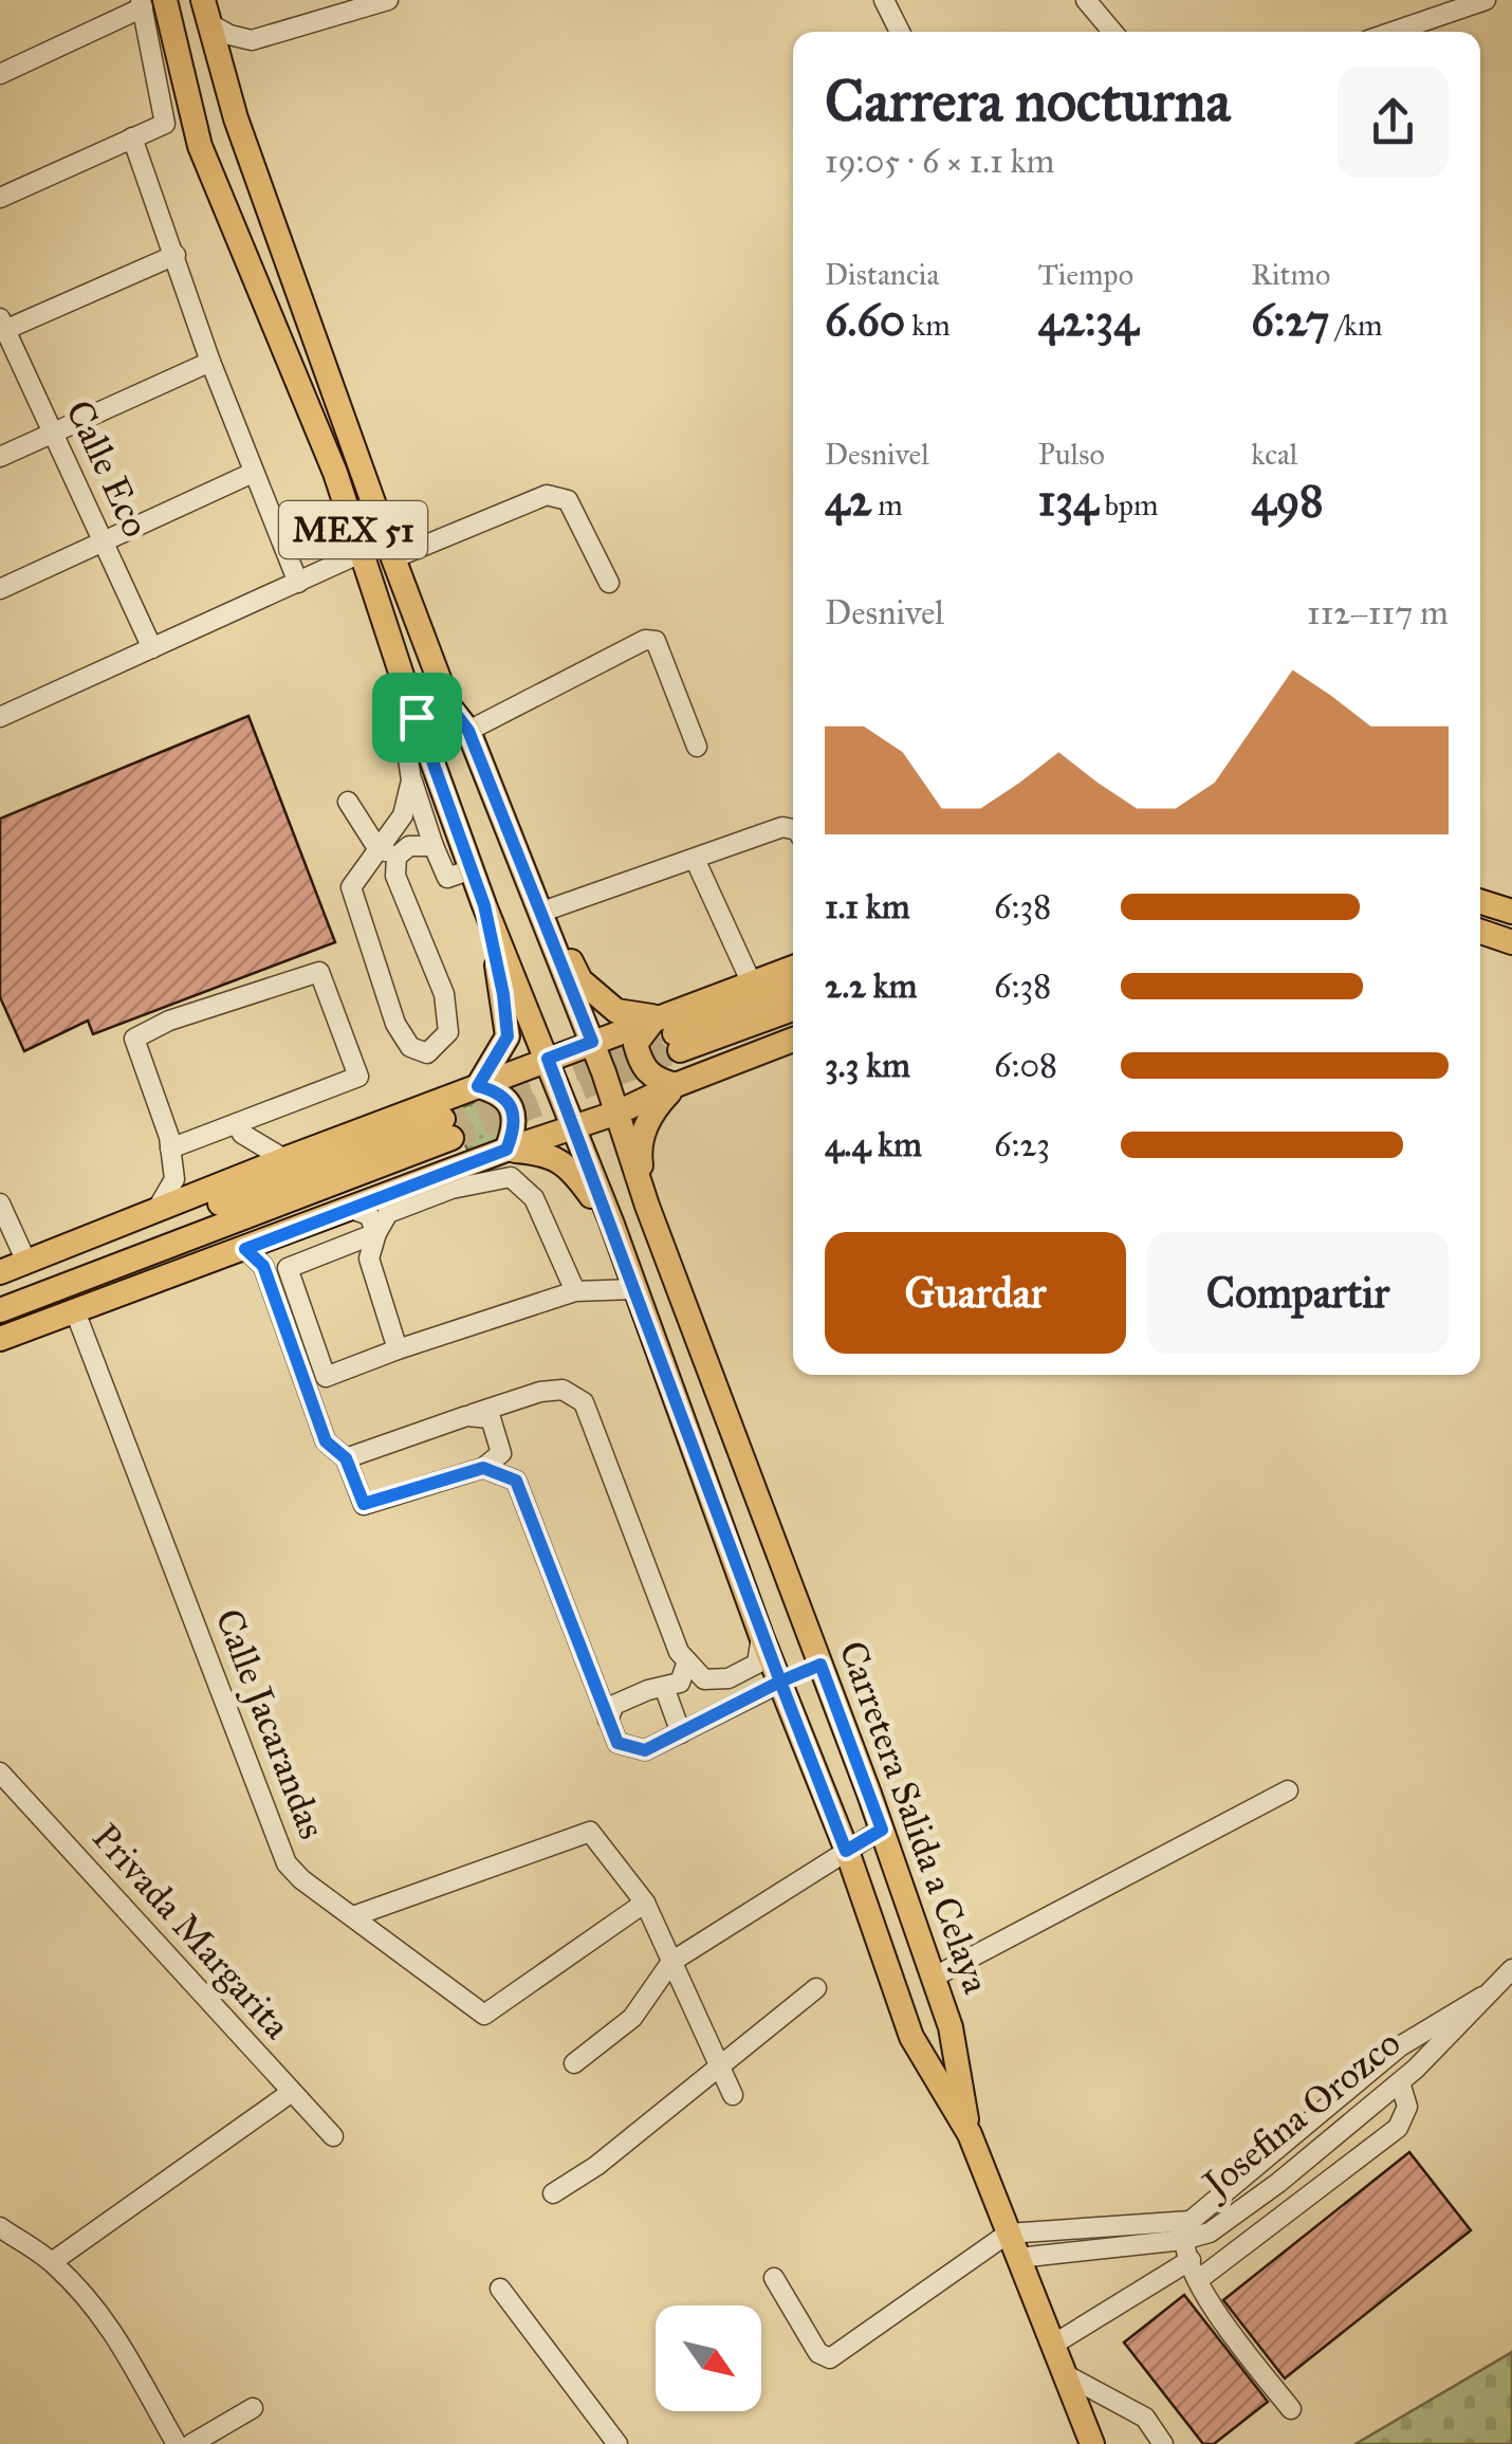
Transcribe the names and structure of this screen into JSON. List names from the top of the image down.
{
  "streets": {
    "main road": ["MEX 51", "Carretera Salida a Celaya"],
    "street": [
      "Calle Eco",
      "Calle Jacarandas",
      "Privada Margarita",
      "Josefina Orozco"
    ]
  },
  "crossings": [
    ["MEX 51", "Carretera Salida a Celaya"],
    ["MEX 51", "Josefina Orozco"]
  ],
  "north": "bottom right",
  "page": {
    "heading": ["Carrera nocturna", "19:05 · 6 × 1.1 km"],
    "stats": [
      ["Distancia", "6.60 km"],
      ["Tiempo", "42:34"],
      ["Ritmo", "6:27 /km"],
      ["Desnivel", "42 m"],
      ["Pulso", "134 bpm"],
      ["kcal", "498"]
    ],
    "chart": ["Desnivel", "112–117 m"],
    "list": [
      {
        "name": "1.1 km",
        "note": "6:38"
      },
      {
        "name": "2.2 km",
        "note": "6:38"
      },
      {
        "name": "3.3 km",
        "note": "6:08"
      },
      {
        "name": "4.4 km",
        "note": "6:23"
      }
    ],
    "buttons": ["Guardar", "Compartir"]
  }
}
